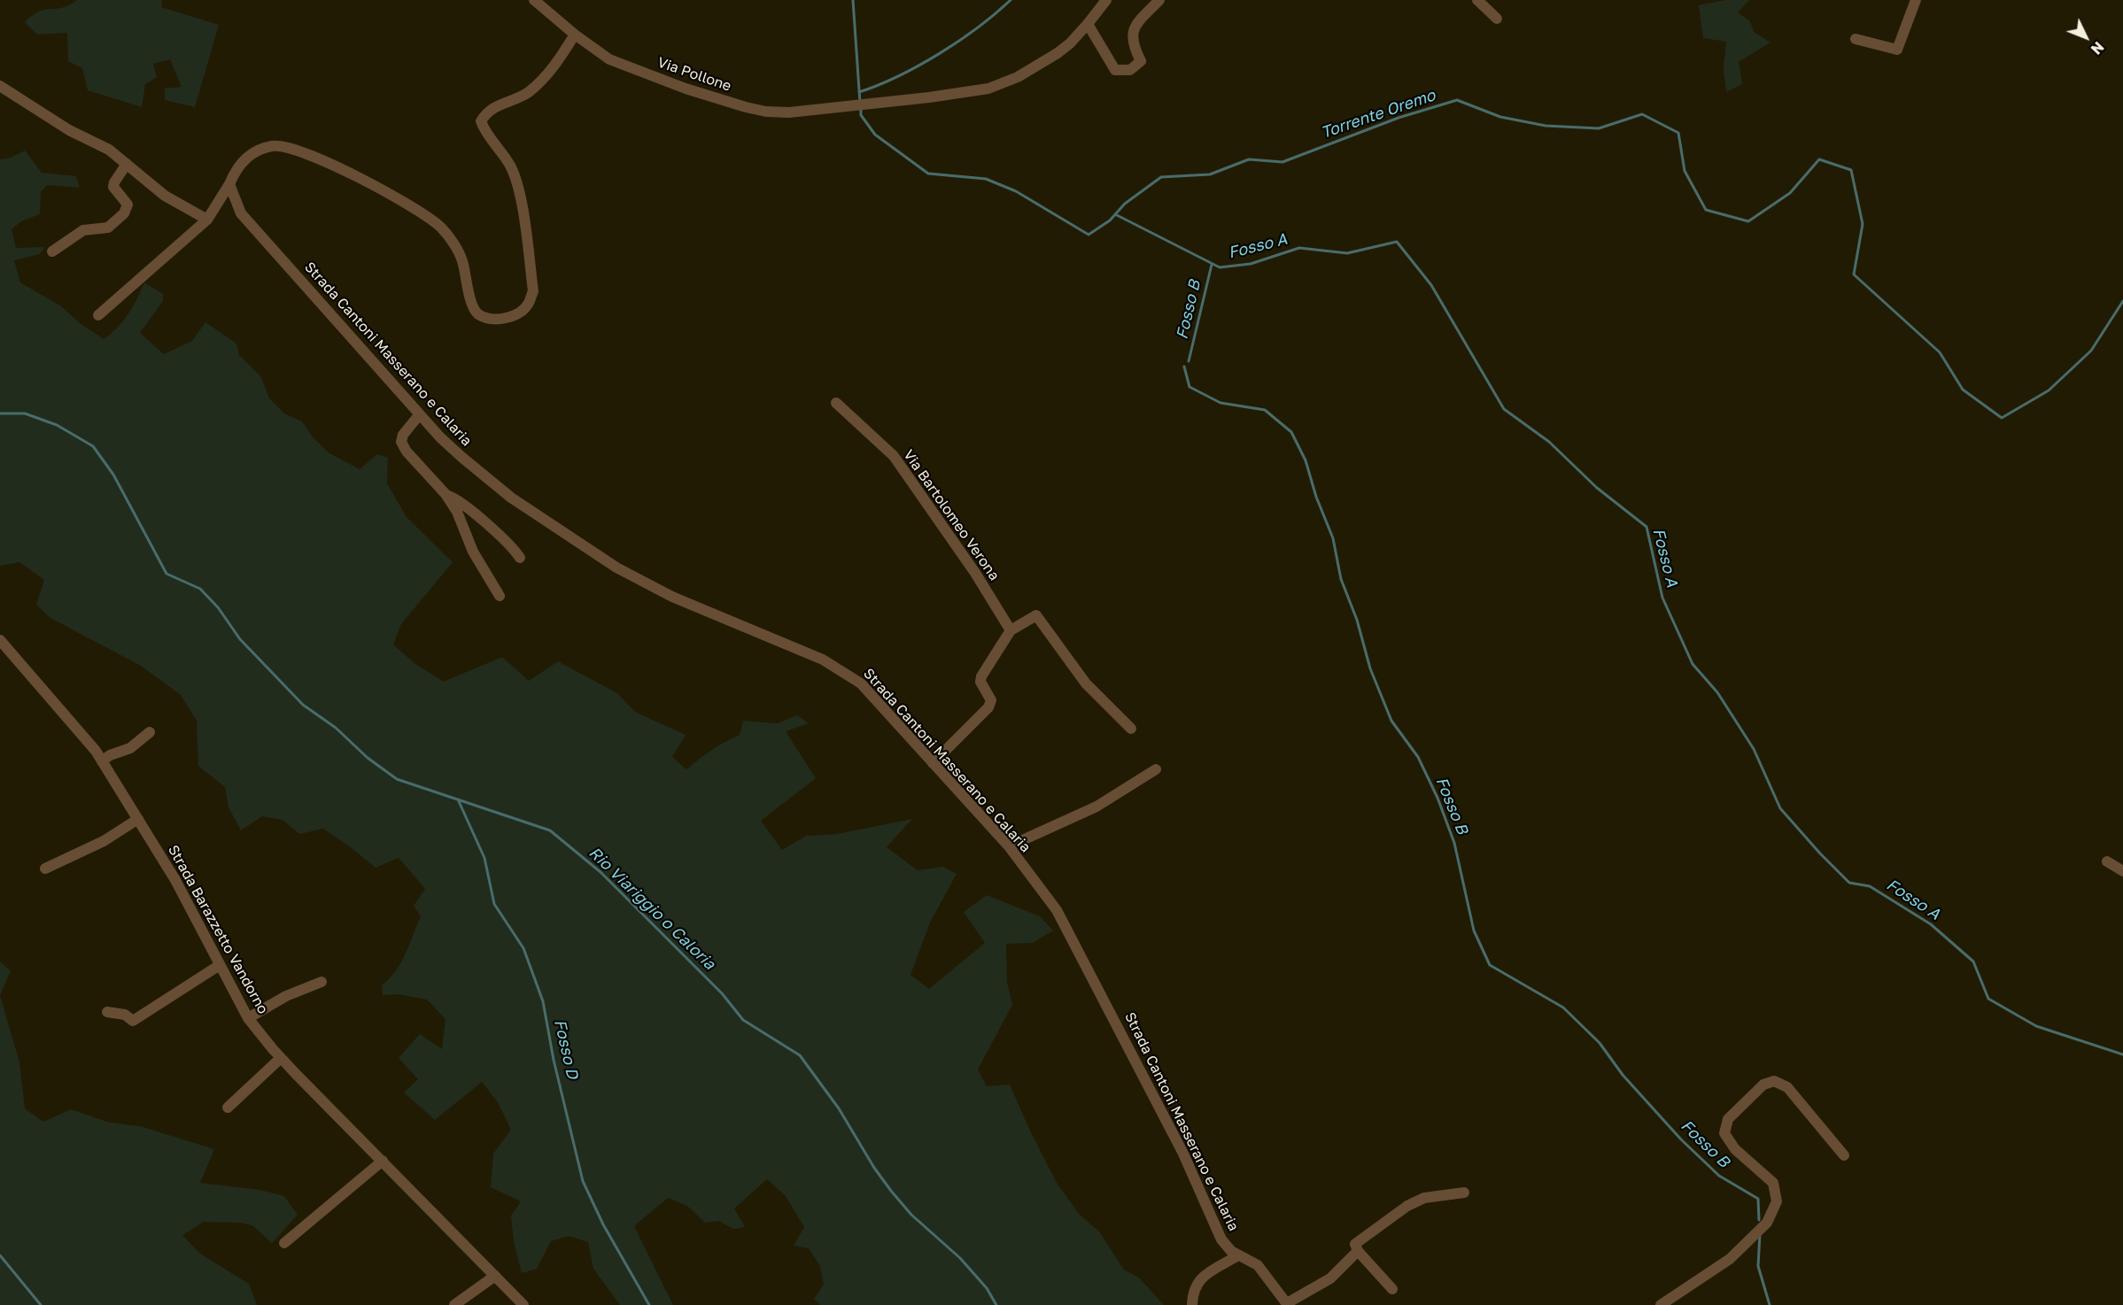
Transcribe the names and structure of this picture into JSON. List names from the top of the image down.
{
  "streets": {
    "street": [
      "Via Pollone",
      "Strada Cantoni Masserano e Calaria",
      "Via Bartolomeo Verona",
      "Strada Barazzetto Vandorno"
    ]
  },
  "water": [
    "Torrente Oremo",
    "Fosso A",
    "Fosso B",
    "Rio Viariggio o Caloria",
    "Fosso D"
  ],
  "north": "bottom right"
}
